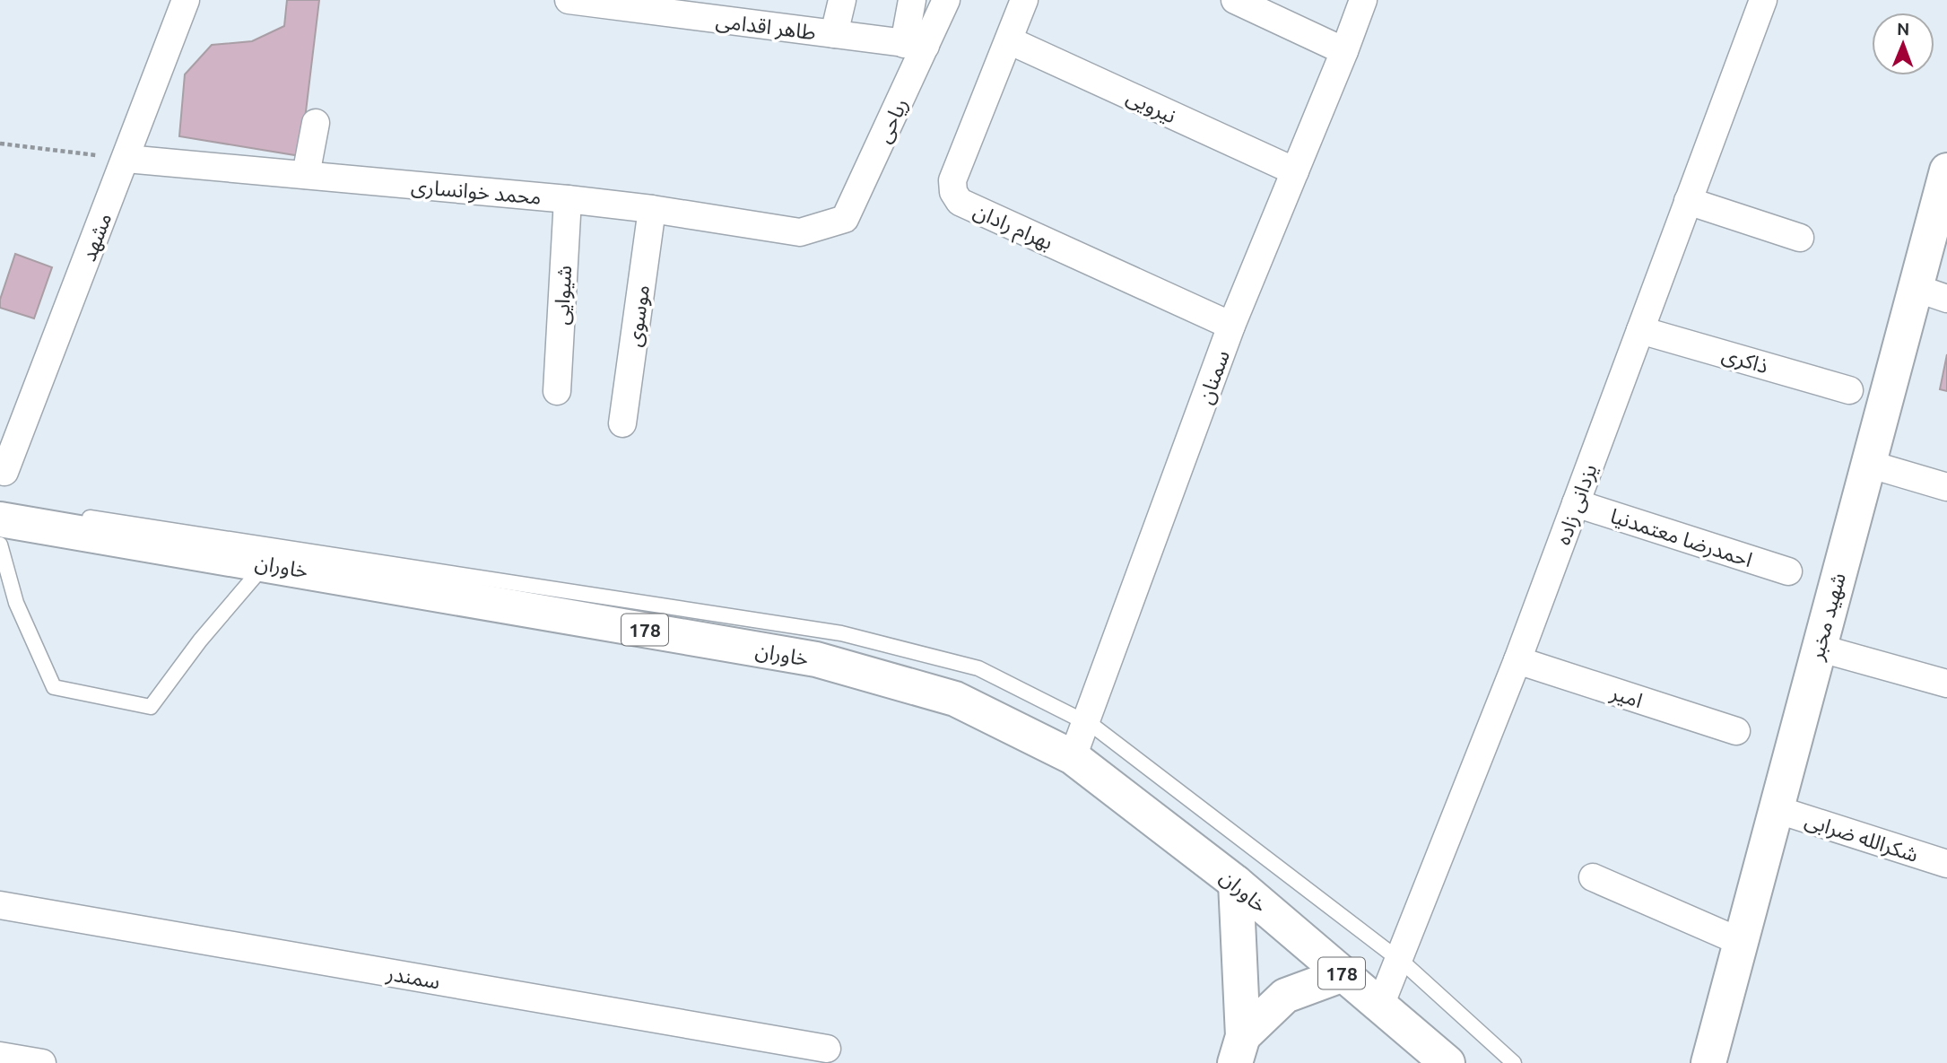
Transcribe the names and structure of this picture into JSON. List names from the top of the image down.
{
  "streets": {
    "main road": ["خاوران", "شهید مخبر", "178"],
    "street": [
      "طاهر اقدامی",
      "نیرویی",
      "ریاحی",
      "محمد خوانساری",
      "بهرام رادان",
      "مشهد",
      "شیوایی",
      "موسوی",
      "ذاکری",
      "سمنان",
      "یزدانی زاده",
      "احمدرضا معتمدنیا",
      "امیر",
      "شکرالله ضرابی",
      "سمندر"
    ]
  },
  "crossings": [
    ["طاهر اقدامی", "ریاحی"],
    ["نیرویی", "بهرام رادان"],
    ["نیرویی", "سمنان"],
    ["ریاحی", "محمد خوانساری"],
    ["محمد خوانساری", "مشهد"],
    ["محمد خوانساری", "شیوایی"],
    ["محمد خوانساری", "موسوی"],
    ["بهرام رادان", "سمنان"],
    ["ذاکری", "یزدانی زاده"],
    ["سمنان", "خاوران"],
    ["یزدانی زاده", "احمدرضا معتمدنیا"],
    ["یزدانی زاده", "خاوران"],
    ["یزدانی زاده", "امیر"],
    ["شهید مخبر", "شکرالله ضرابی"]
  ],
  "north": "top"
}
